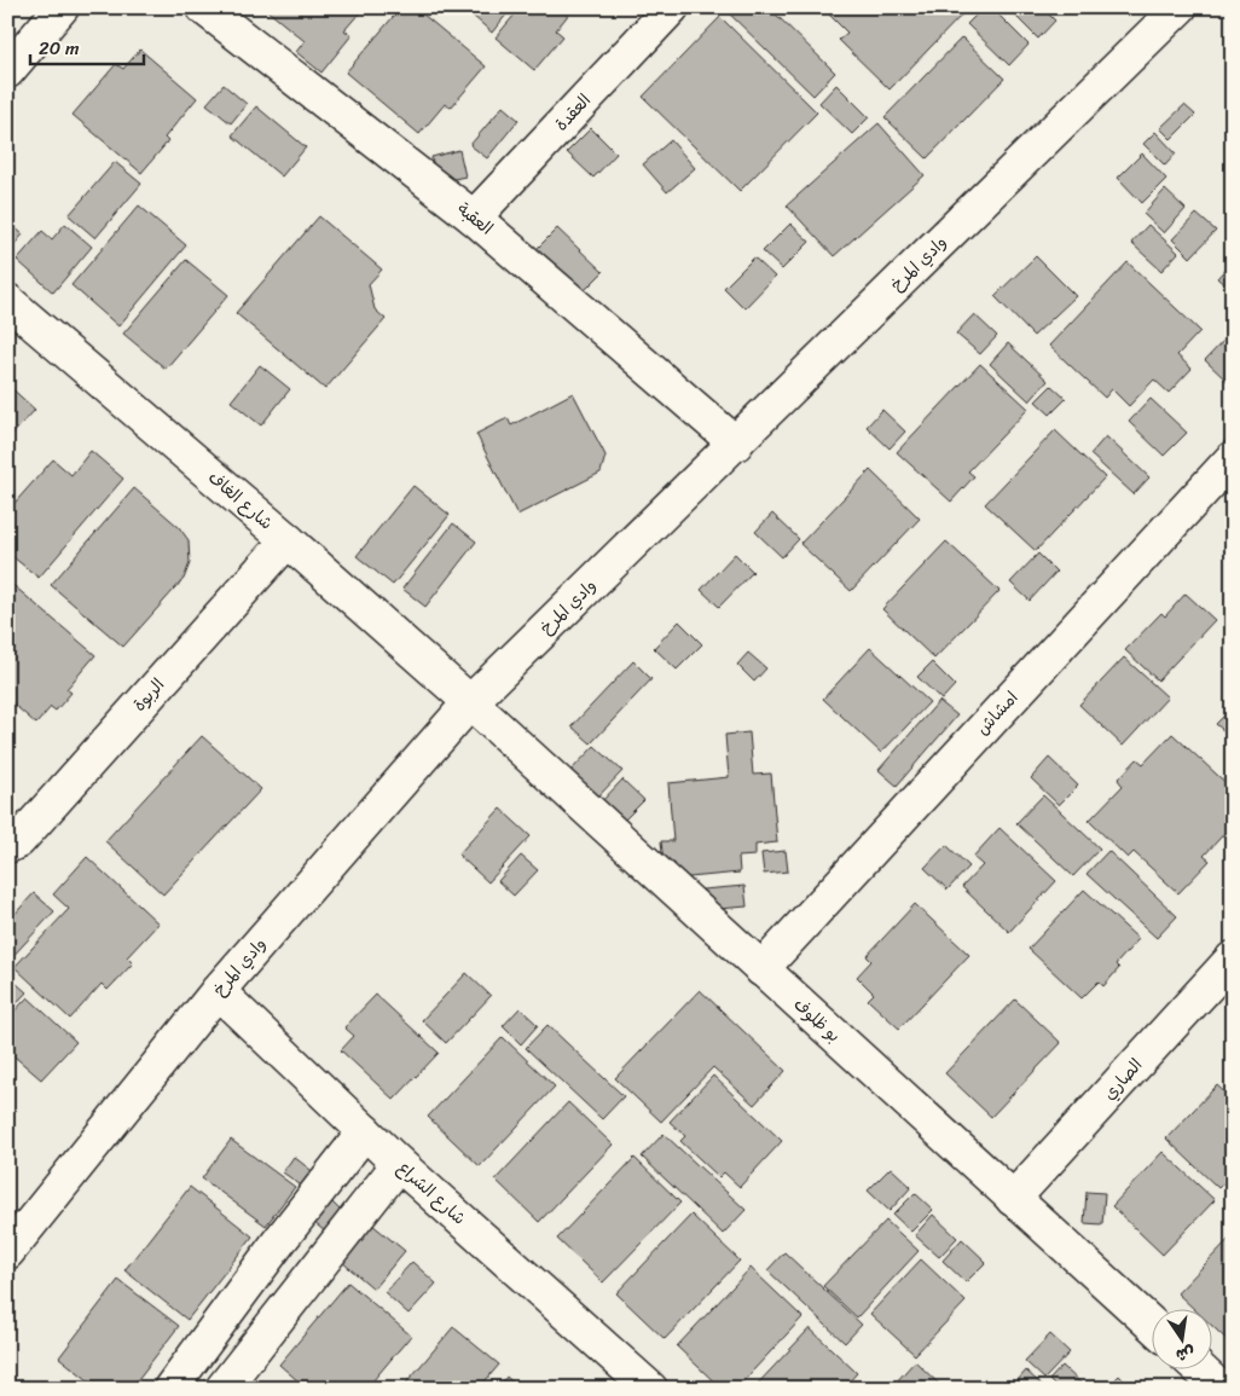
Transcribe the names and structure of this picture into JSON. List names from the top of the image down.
{
  "streets": {
    "street": [
      "العقدة",
      "العقبة",
      "وادي المرخ",
      "شارع الغاف",
      "الربوة",
      "امشاش",
      "بو ظلوف",
      "الصاري",
      "شارع الشراع"
    ]
  },
  "crossings": [
    ["العقدة", "العقبة"],
    ["العقبة", "وادي المرخ"],
    ["وادي المرخ", "شارع الغاف"],
    ["وادي المرخ", "بو ظلوف"],
    ["وادي المرخ", "شارع الشراع"],
    ["شارع الغاف", "الربوة"],
    ["شارع الغاف", "بو ظلوف"],
    ["امشاش", "بو ظلوف"],
    ["بو ظلوف", "الصاري"]
  ],
  "scale_bar": "20 m",
  "north": "bottom"
}
